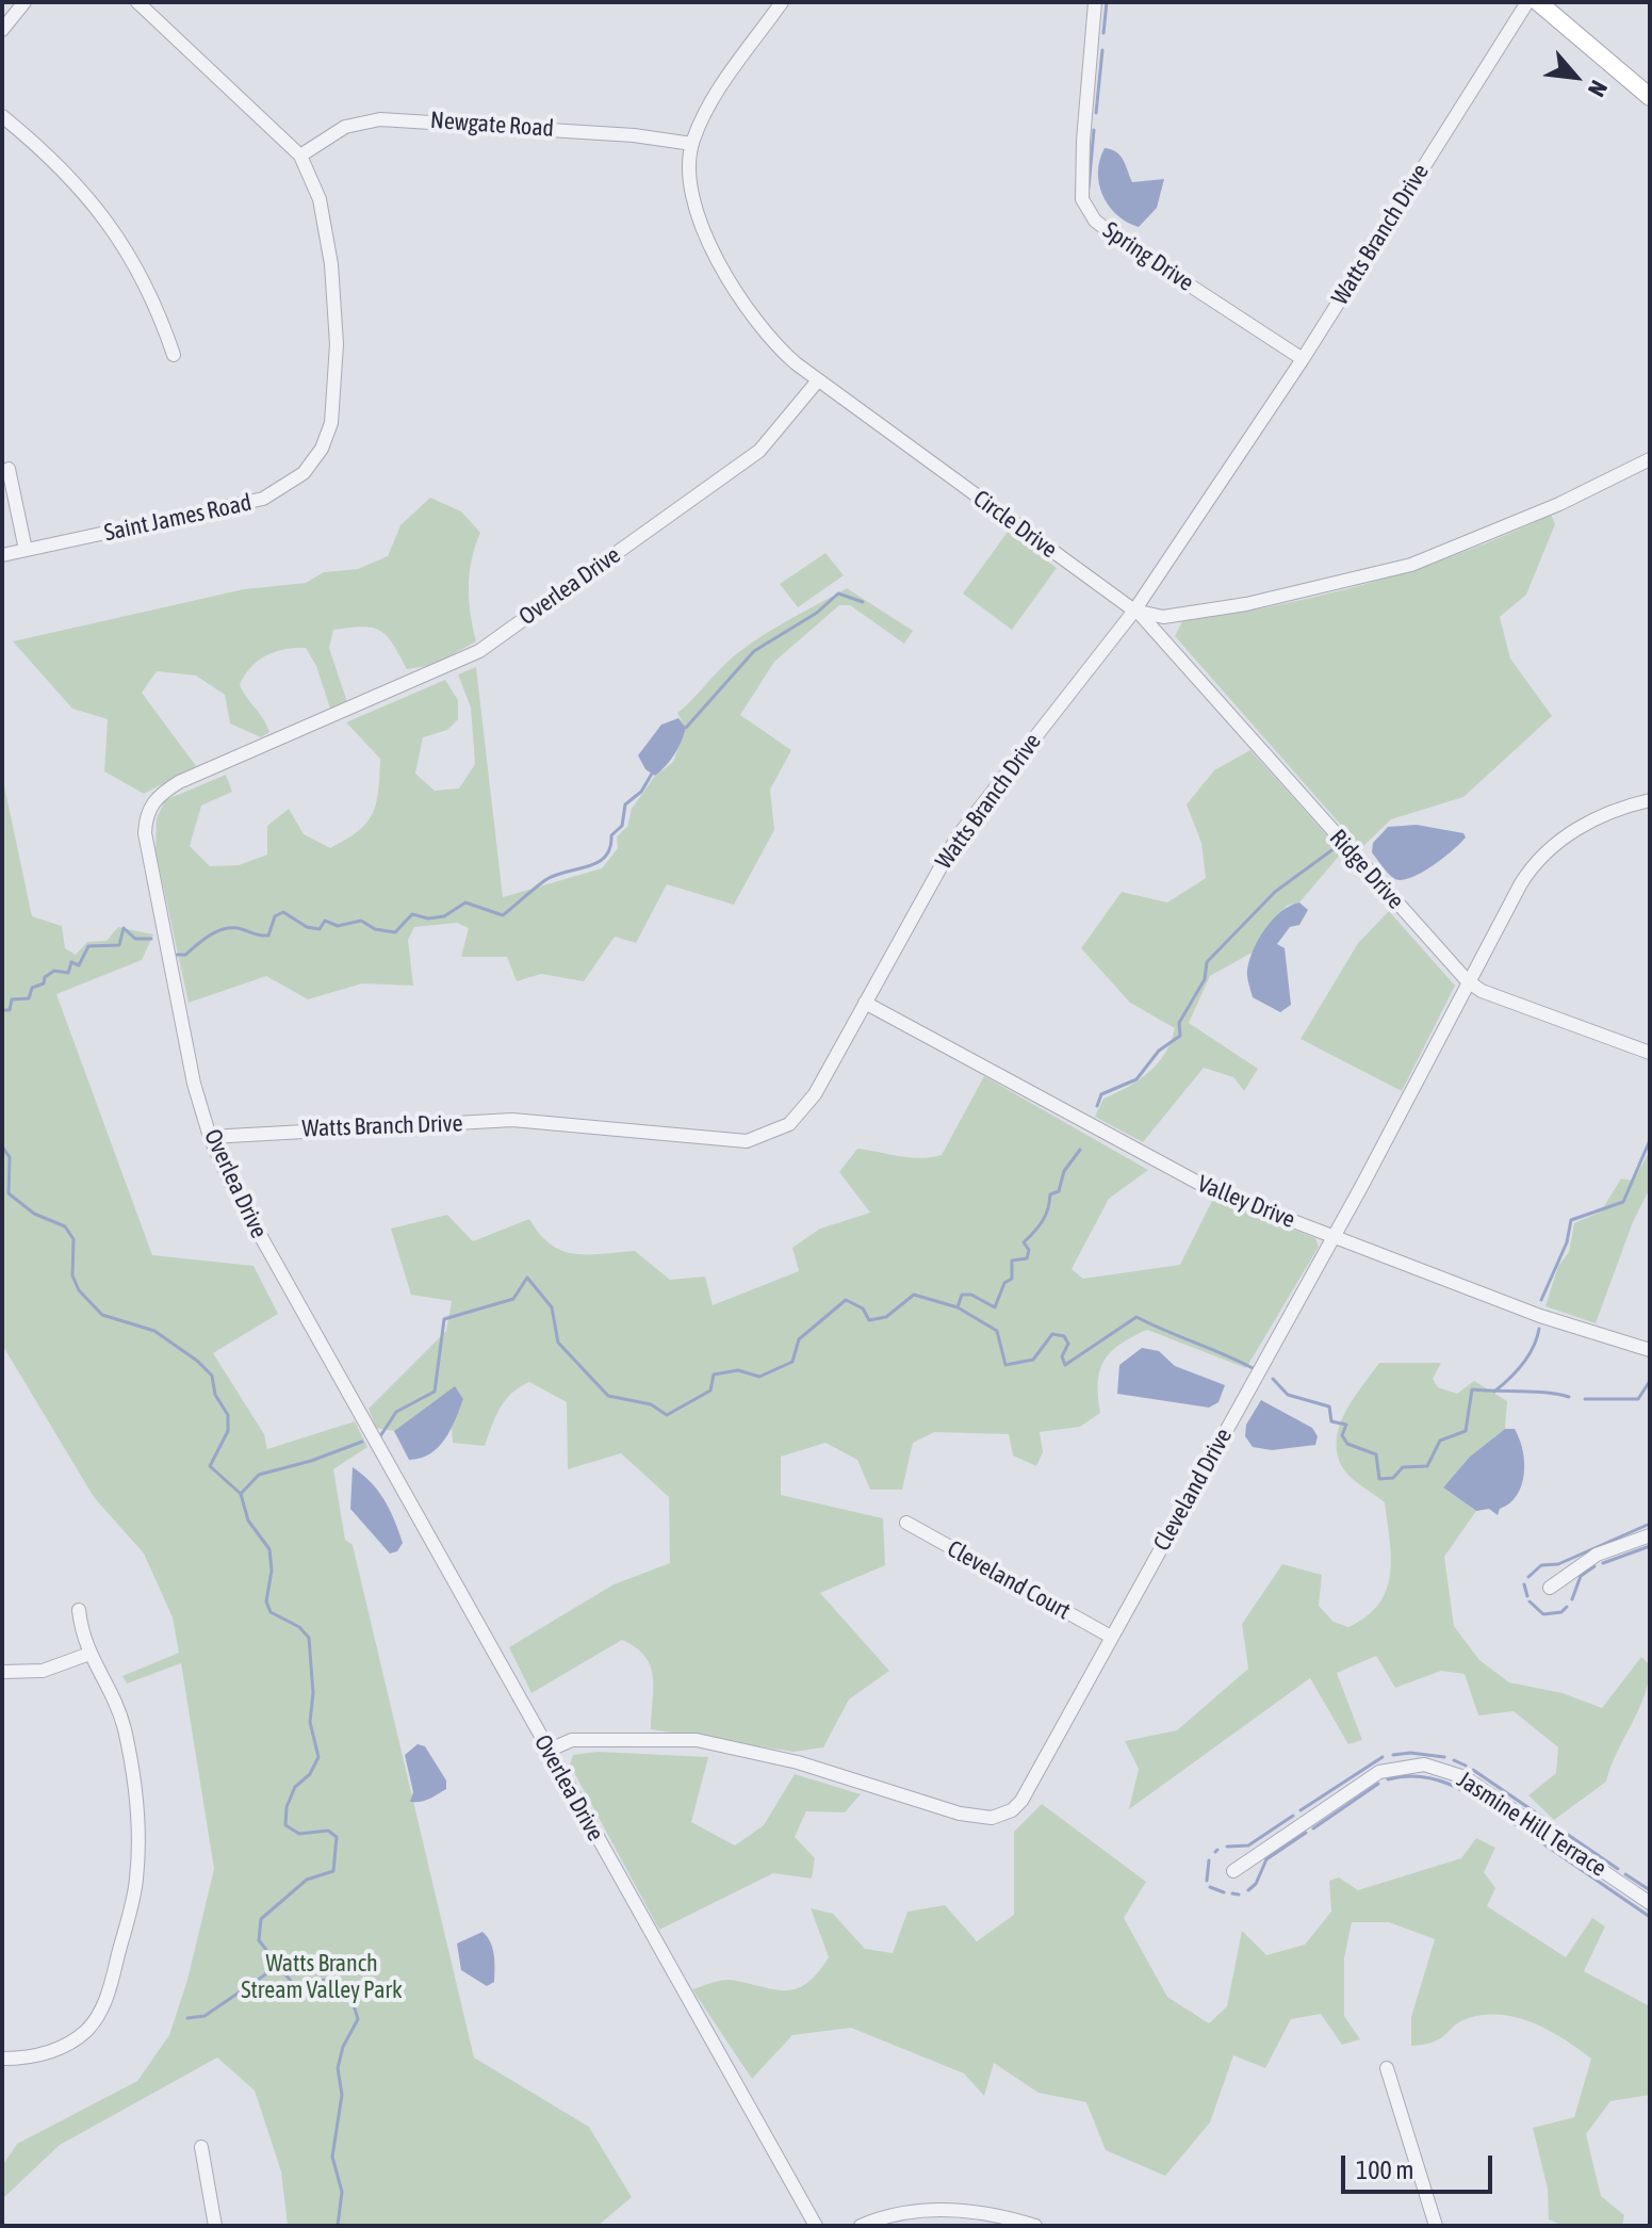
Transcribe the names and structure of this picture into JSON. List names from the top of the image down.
{
  "streets": {
    "street": [
      "Newgate Road",
      "Watts Branch Drive",
      "Spring Drive",
      "Saint James Road",
      "Circle Drive",
      "Overlea Drive",
      "Ridge Drive",
      "Valley Drive",
      "Cleveland Drive",
      "Cleveland Court",
      "Jasmine Hill Terrace"
    ]
  },
  "crossings": [
    ["Newgate Road", "Saint James Road"],
    ["Newgate Road", "Circle Drive"],
    ["Watts Branch Drive", "Spring Drive"],
    ["Watts Branch Drive", "Circle Drive"],
    ["Watts Branch Drive", "Overlea Drive"],
    ["Watts Branch Drive", "Ridge Drive"],
    ["Watts Branch Drive", "Valley Drive"],
    ["Circle Drive", "Overlea Drive"],
    ["Circle Drive", "Ridge Drive"],
    ["Overlea Drive", "Cleveland Drive"],
    ["Ridge Drive", "Cleveland Drive"],
    ["Valley Drive", "Cleveland Drive"],
    ["Cleveland Drive", "Cleveland Court"]
  ],
  "parks": ["Watts Branch Stream Valley Park"],
  "scale_bar": "100 m",
  "north": "bottom right"
}
